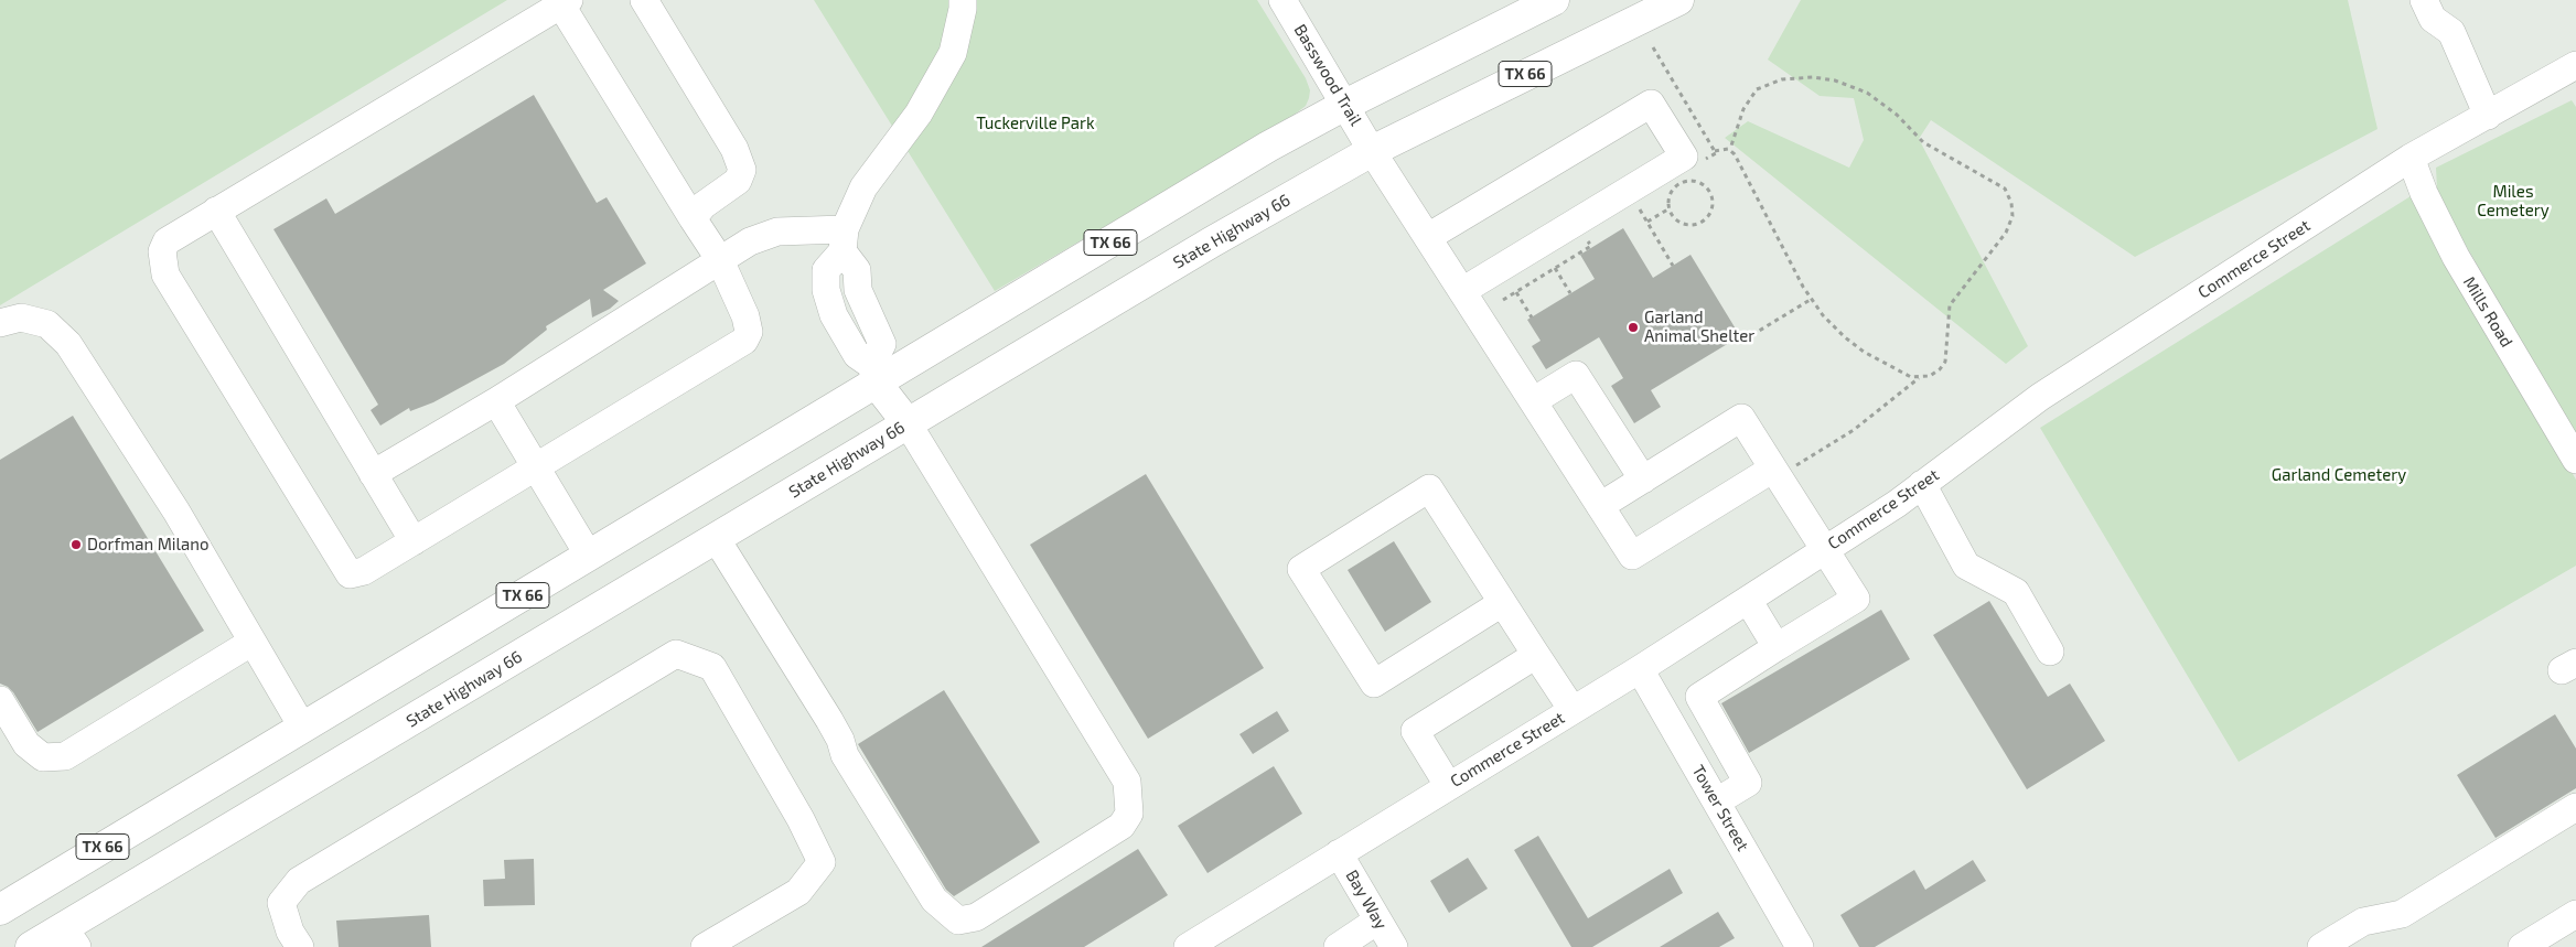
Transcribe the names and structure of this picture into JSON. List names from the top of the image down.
{
  "streets": {
    "main road": ["TX 66", "State Highway 66"],
    "street": [
      "Basswood Trail",
      "Commerce Street",
      "Mills Road",
      "Tower Street",
      "Bay Way"
    ]
  },
  "crossings": [
    ["TX 66", "Basswood Trail"],
    ["Basswood Trail", "State Highway 66"],
    ["Commerce Street", "Mills Road"],
    ["Commerce Street", "Tower Street"],
    ["Commerce Street", "Bay Way"]
  ],
  "parks": ["Tuckerville Park", "Miles Cemetery", "Garland Cemetery"],
  "places": ["Garland Animal Shelter", "Dorfman Milano"]
}
